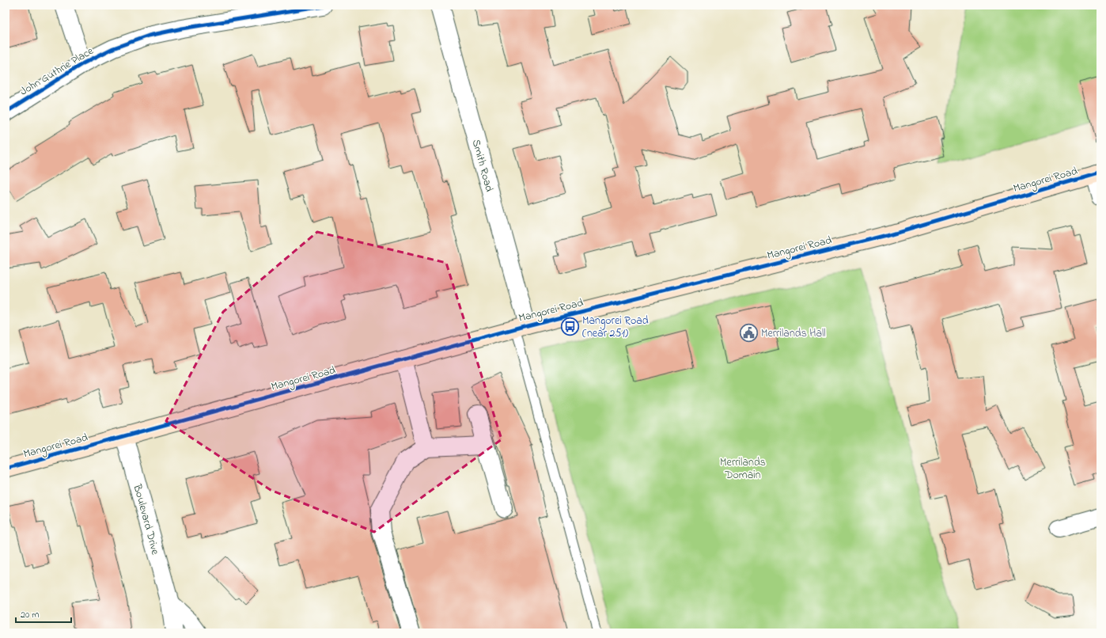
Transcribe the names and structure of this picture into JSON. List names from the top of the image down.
{
  "streets": {
    "street": [
      "John Guthrie Place",
      "Smith Road",
      "Mangorei Road",
      "Boulevard Drive"
    ]
  },
  "crossings": [
    ["Smith Road", "Mangorei Road"],
    ["Mangorei Road", "Boulevard Drive"]
  ],
  "parks": ["Merrilands Domain"],
  "places": {
    "bus stop": ["Mangorei Road (near 251)"],
    "public building": ["Merrilands Hall"]
  },
  "scale_bar": "20 m"
}
